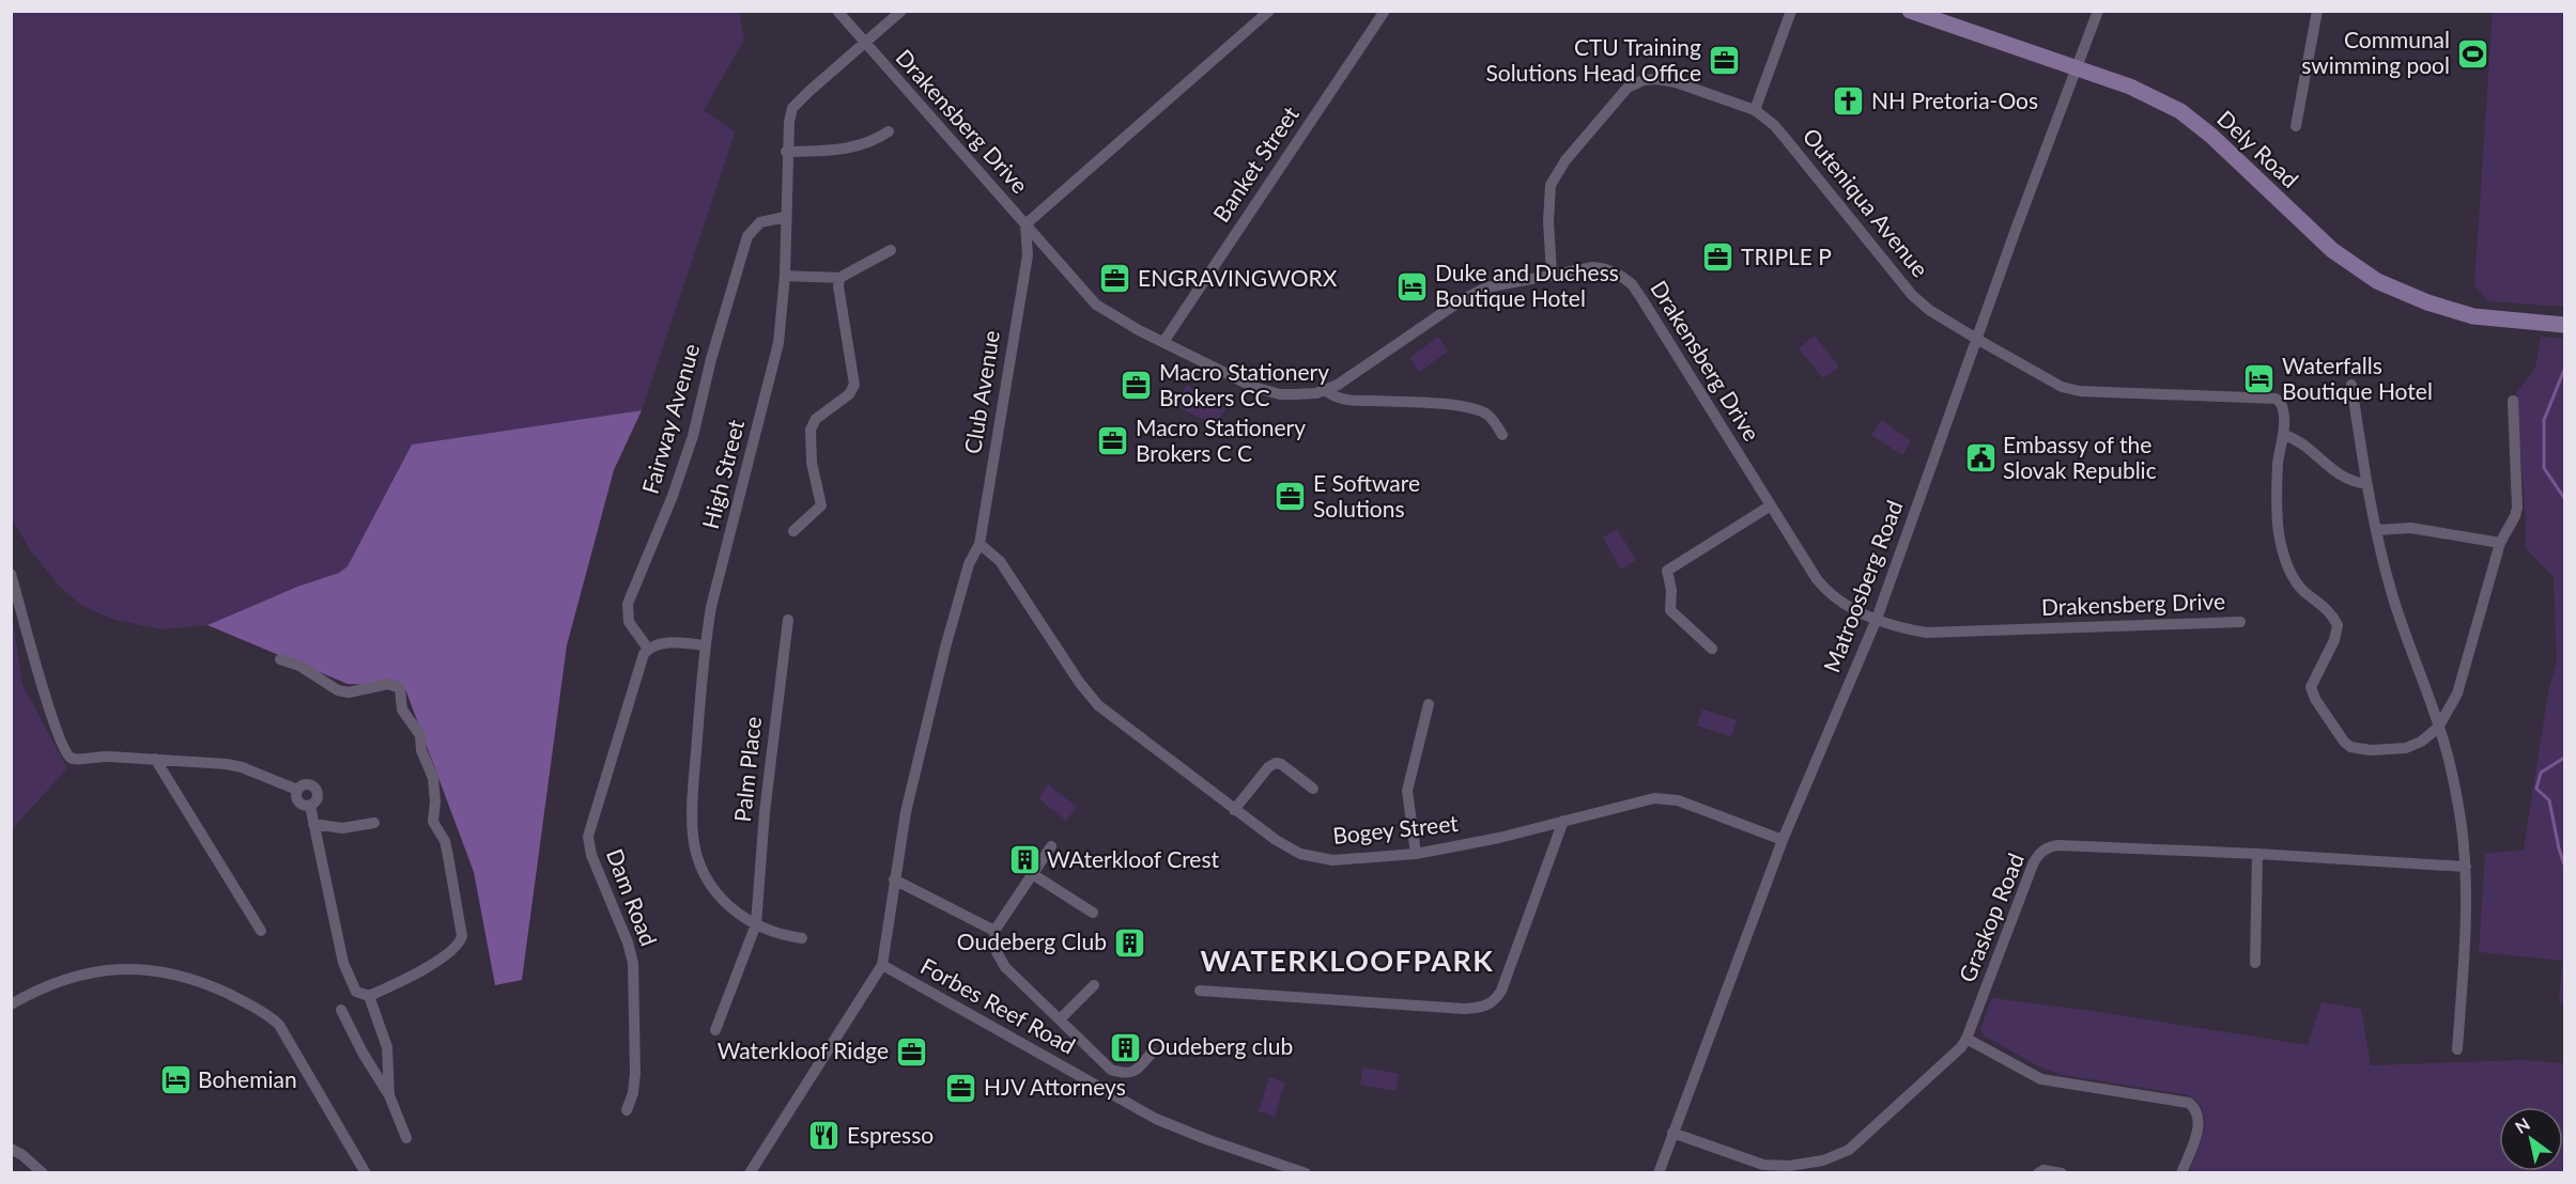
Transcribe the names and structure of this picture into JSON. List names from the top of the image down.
{
  "streets": {
    "street": [
      "Drakensberg Drive",
      "Dely Road",
      "Banket Street",
      "Outeniqua Avenue",
      "Club Avenue",
      "Fairway Avenue",
      "High Street",
      "Matroosberg Road",
      "Palm Place",
      "Bogey Street",
      "Dam Road",
      "Graskop Road",
      "Forbes Reef Road"
    ]
  },
  "crossings": [
    ["Drakensberg Drive", "Banket Street"],
    ["Drakensberg Drive", "Outeniqua Avenue"],
    ["Drakensberg Drive", "Club Avenue"],
    ["Drakensberg Drive", "High Street"],
    ["Drakensberg Drive", "Matroosberg Road"],
    ["Dely Road", "Matroosberg Road"],
    ["Outeniqua Avenue", "Matroosberg Road"],
    ["Club Avenue", "Bogey Street"],
    ["Club Avenue", "Forbes Reef Road"],
    ["Fairway Avenue", "High Street"],
    ["Fairway Avenue", "Dam Road"],
    ["High Street", "Palm Place"],
    ["Matroosberg Road", "Bogey Street"],
    ["Matroosberg Road", "Graskop Road"]
  ],
  "districts": ["WATERKLOOFPARK"],
  "places": {
    "sports": ["Communal swimming pool"],
    "office": [
      "CTU Training Solutions Head Office",
      "TRIPLE P",
      "ENGRAVINGWORX",
      "Macro Stationery Brokers CC",
      "Macro Stationery Brokers C C",
      "E Software Solutions",
      "Waterkloof Ridge",
      "HJV Attorneys"
    ],
    "church": ["NH Pretoria-Oos"],
    "hotel": ["Duke and Duchess Boutique Hotel", "Waterfalls Boutique Hotel", "Bohemian"],
    "public building": ["Embassy of the Slovak Republic"],
    "building": ["WAterkloof Crest", "Oudeberg Club", "Oudeberg club"],
    "restaurant": ["Espresso"]
  },
  "north": "top left"
}
